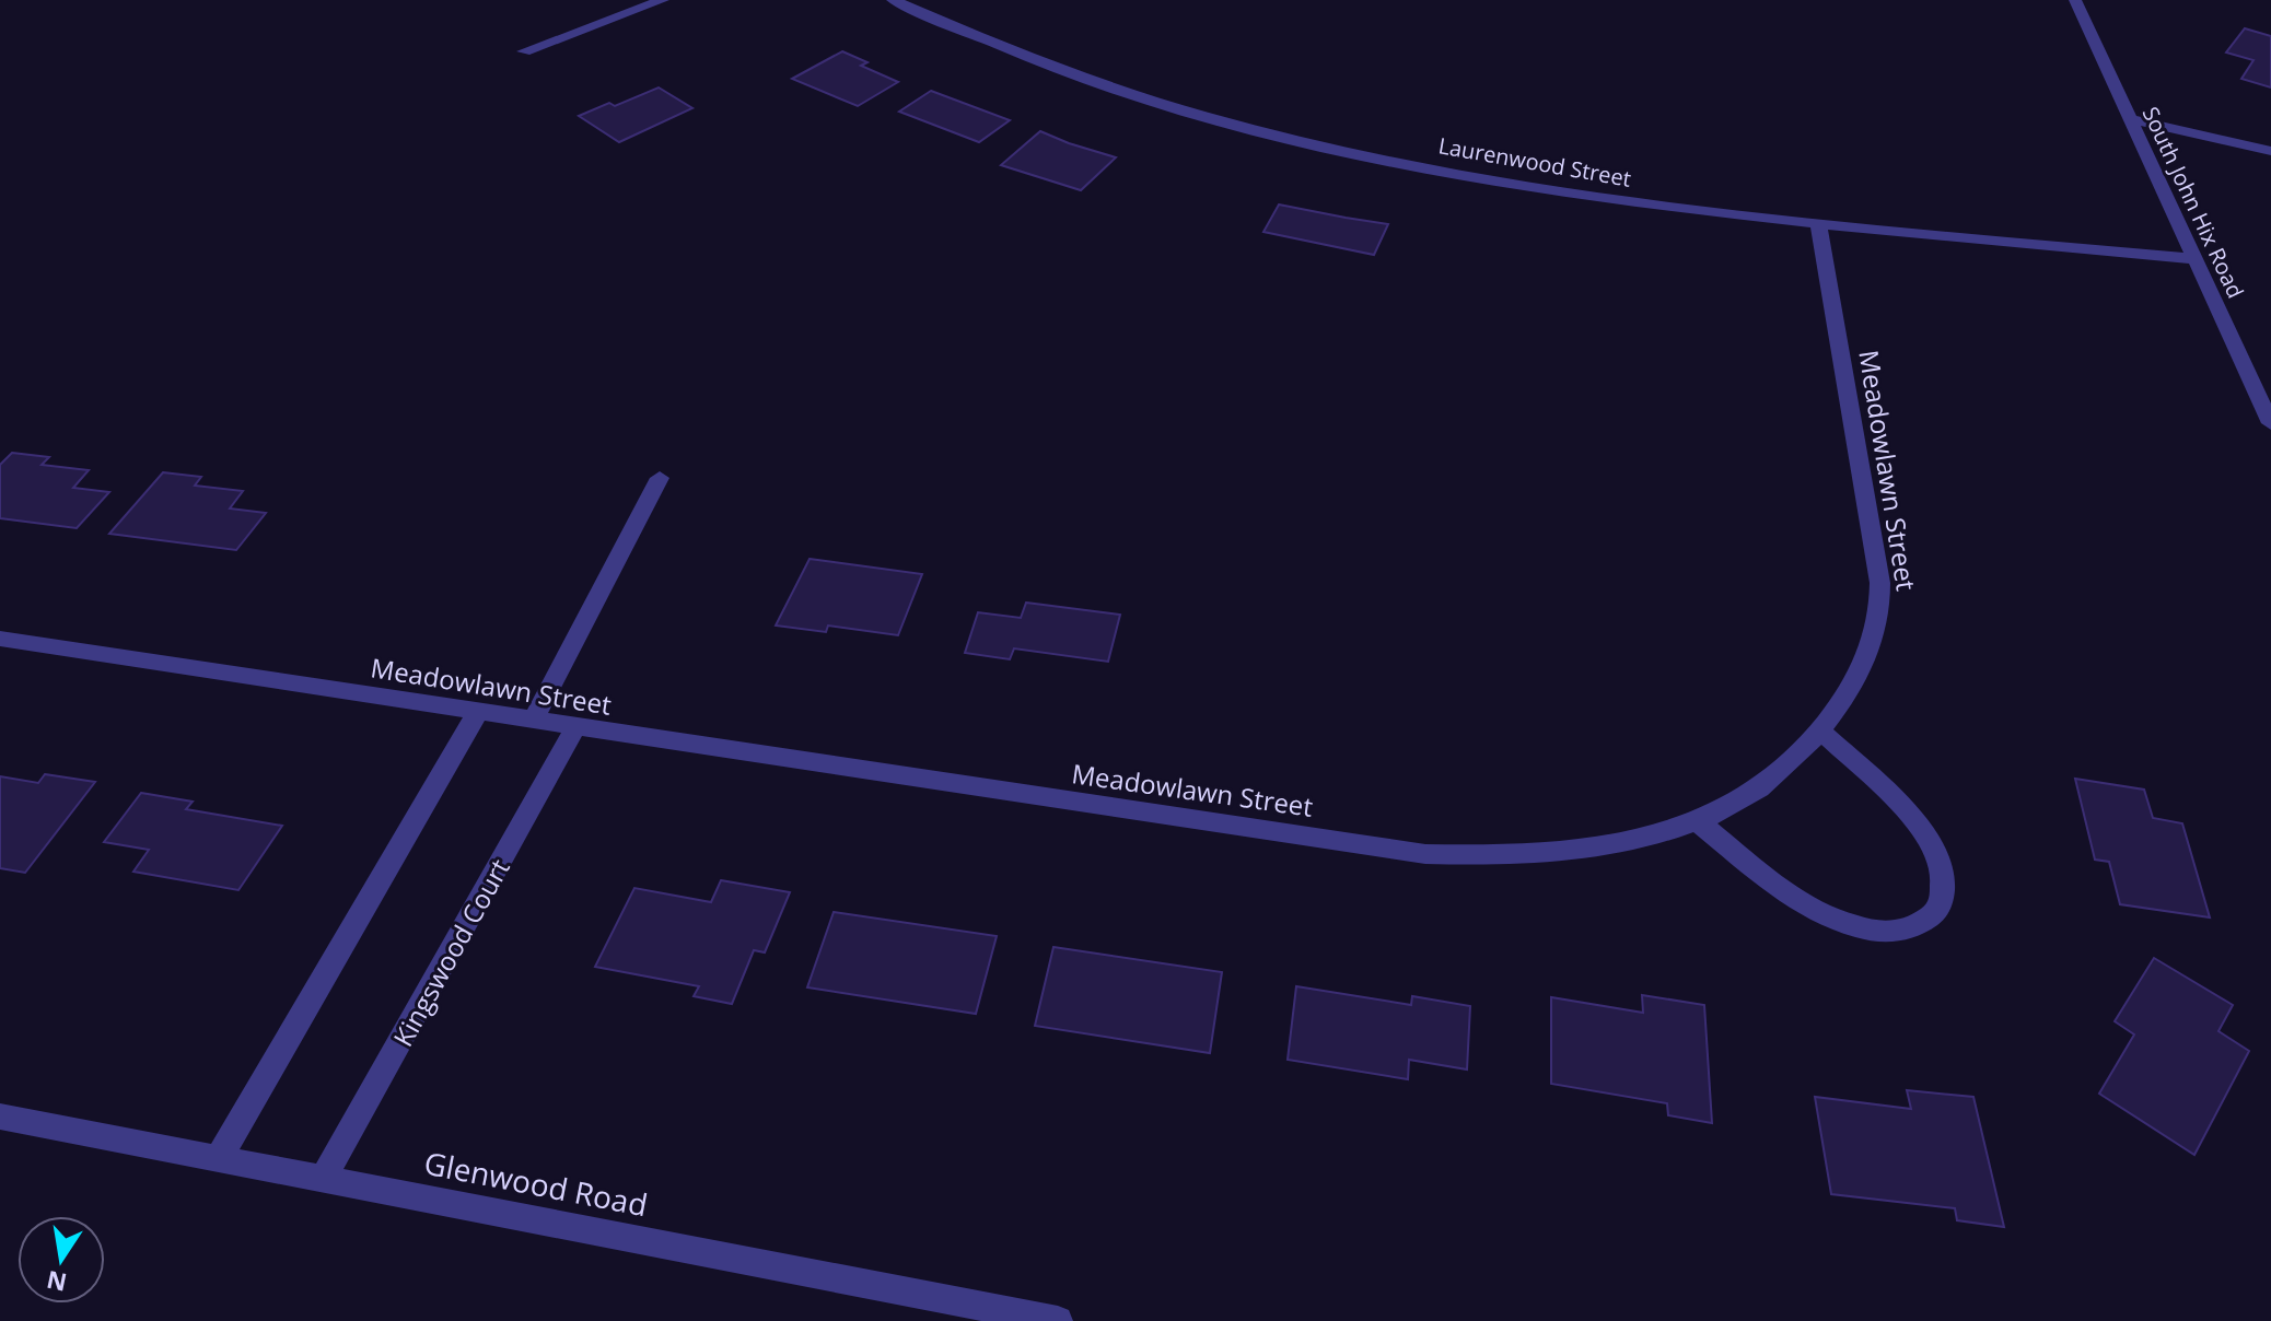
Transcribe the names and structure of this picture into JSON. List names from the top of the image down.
{
  "streets": {
    "street": [
      "Laurenwood Street",
      "South John Hix Road",
      "Meadowlawn Street",
      "Kingswood Court",
      "Glenwood Road"
    ]
  },
  "crossings": [
    ["Laurenwood Street", "South John Hix Road"],
    ["Laurenwood Street", "Meadowlawn Street"],
    ["Meadowlawn Street", "Kingswood Court"],
    ["Kingswood Court", "Glenwood Road"]
  ],
  "north": "bottom"
}
